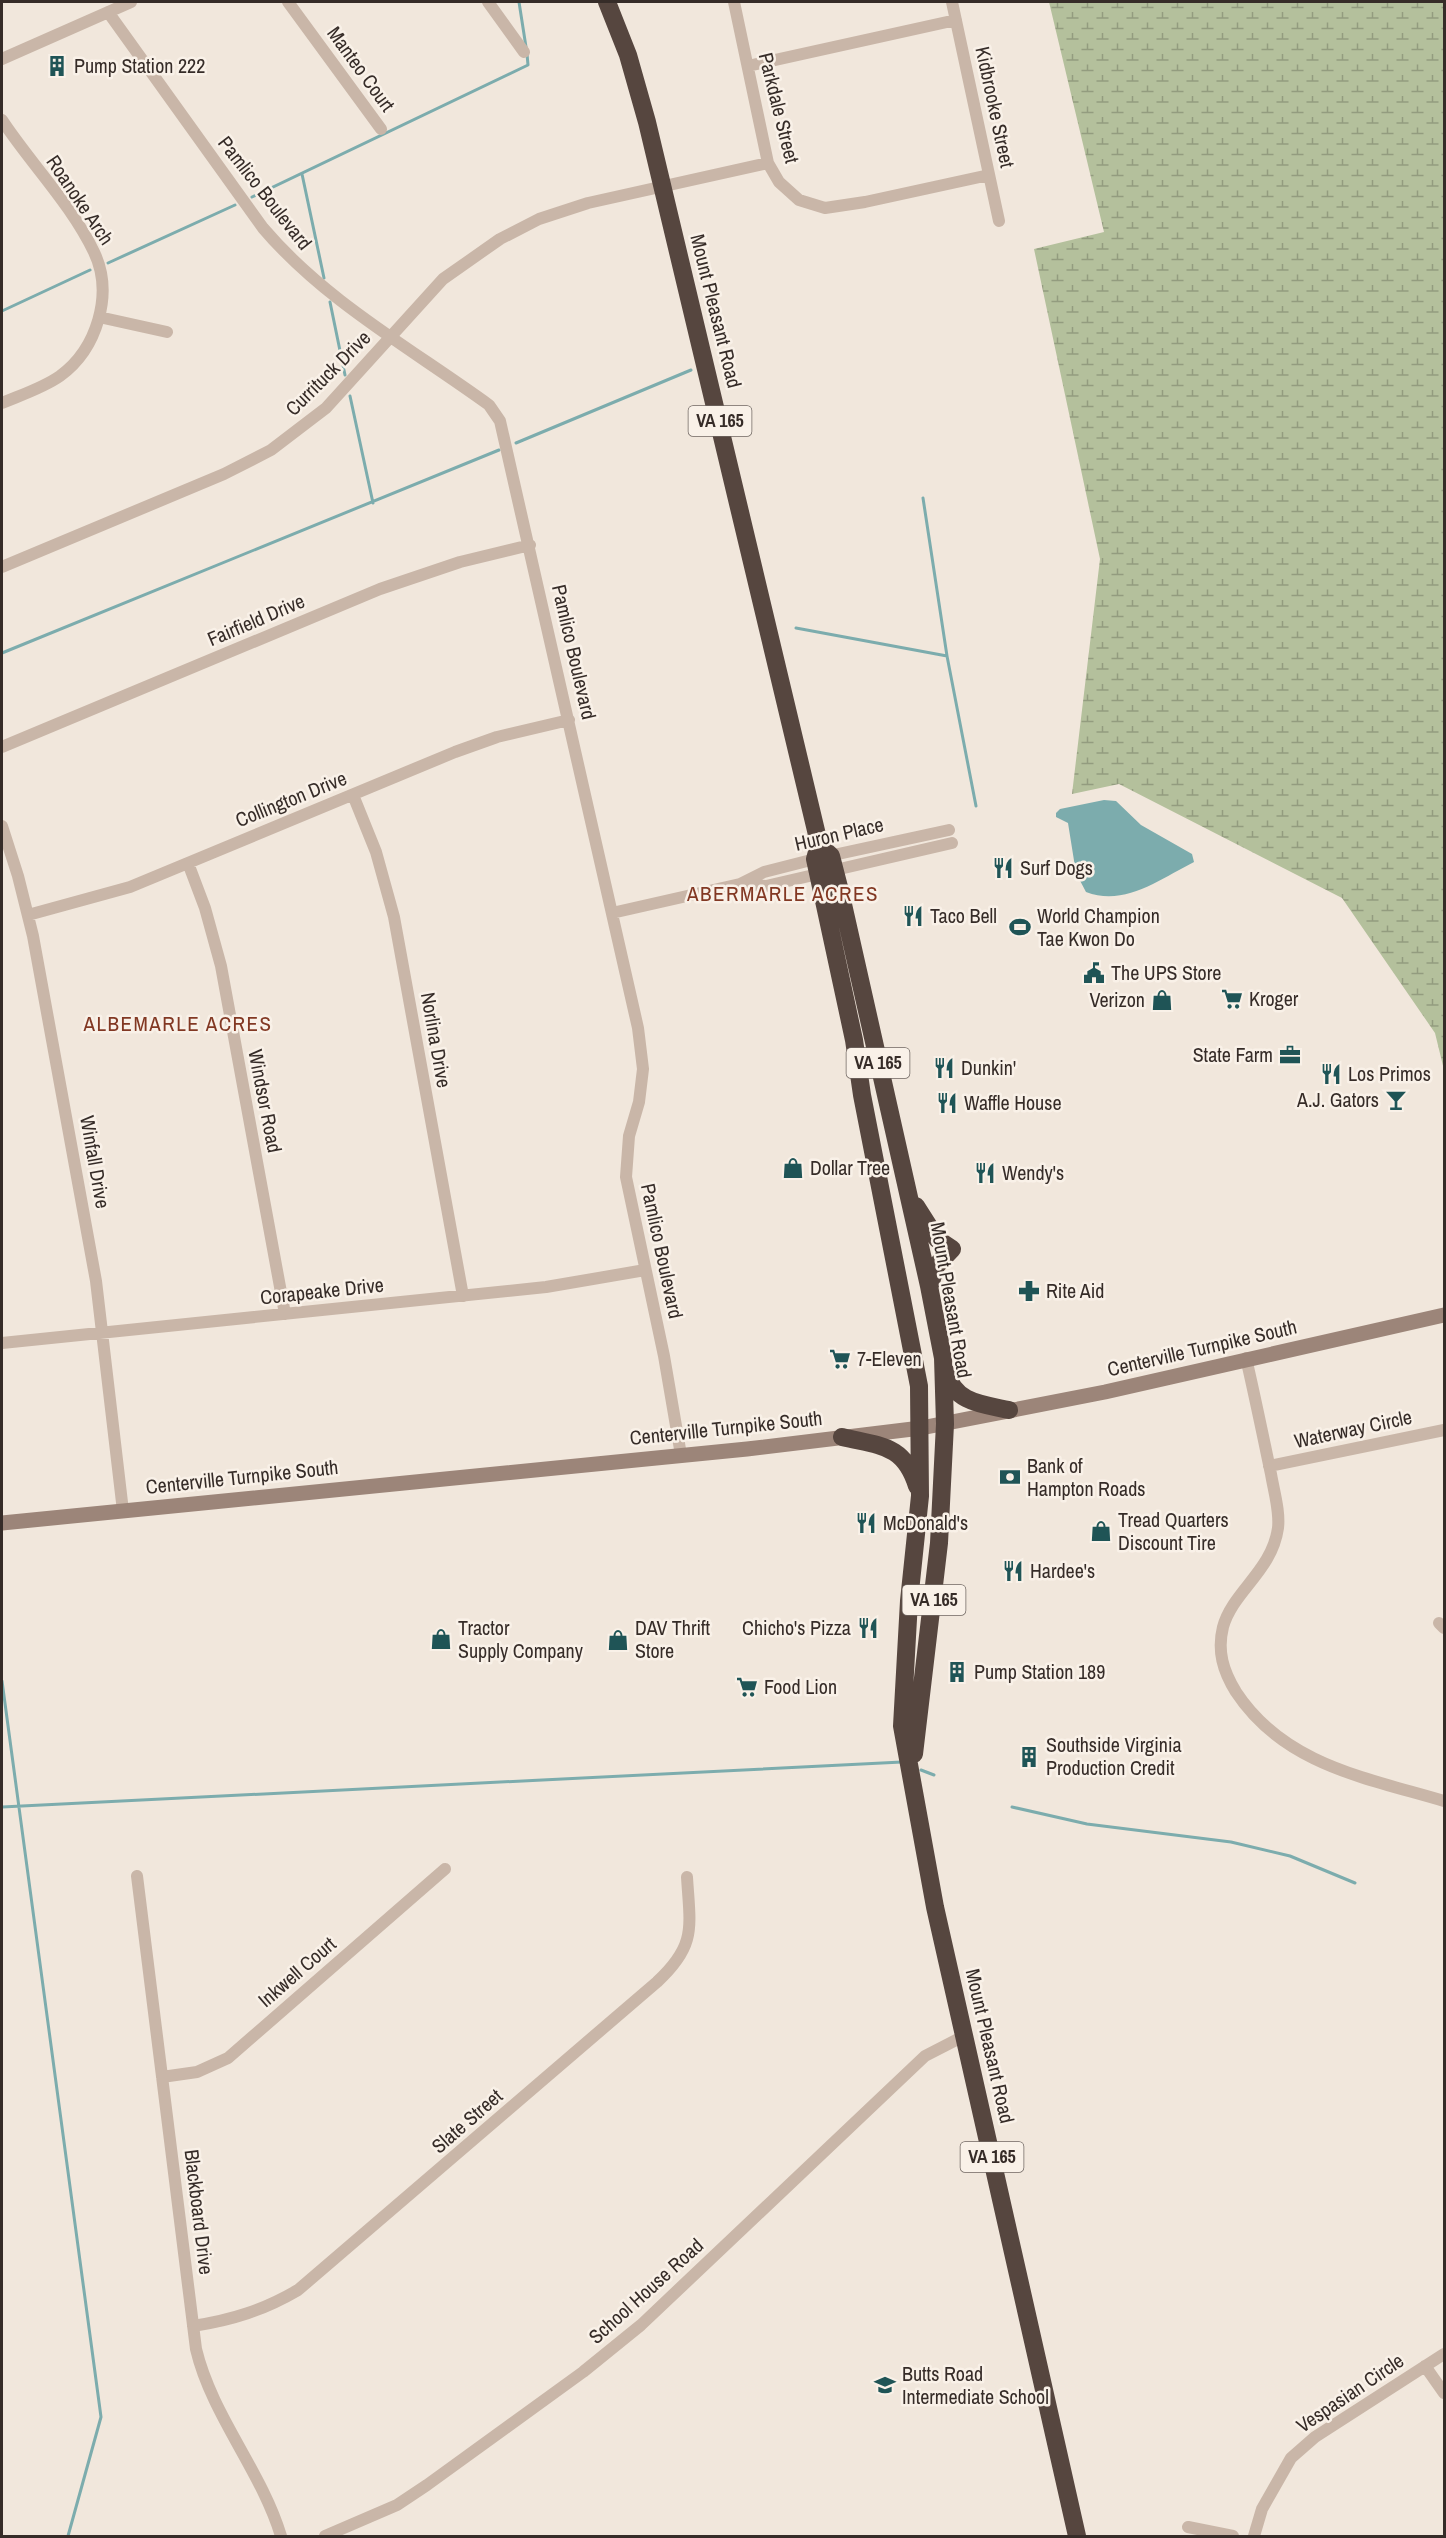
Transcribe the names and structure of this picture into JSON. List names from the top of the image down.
{
  "streets": {
    "highway": ["Mount Pleasant Road", "VA 165"],
    "main road": ["Centerville Turnpike South"],
    "street": [
      "Manteo Court",
      "Kidbrooke Street",
      "Parkdale Street",
      "Pamlico Boulevard",
      "Roanoke Arch",
      "Currituck Drive",
      "Fairfield Drive",
      "Collington Drive",
      "Huron Place",
      "Norlina Drive",
      "Windsor Road",
      "Winfall Drive",
      "Corapeake Drive",
      "Waterway Circle",
      "Inkwell Court",
      "Slate Street",
      "Blackboard Drive",
      "School House Road",
      "Vespasian Circle"
    ]
  },
  "crossings": [
    ["Kidbrooke Street", "Parkdale Street"],
    ["Parkdale Street", "Currituck Drive"],
    ["Pamlico Boulevard", "Currituck Drive"],
    ["Pamlico Boulevard", "Fairfield Drive"],
    ["Pamlico Boulevard", "Collington Drive"],
    ["Pamlico Boulevard", "Huron Place"],
    ["Pamlico Boulevard", "Corapeake Drive"],
    ["Pamlico Boulevard", "Centerville Turnpike South"],
    ["Mount Pleasant Road", "Currituck Drive"],
    ["Mount Pleasant Road", "Huron Place"],
    ["Mount Pleasant Road", "Centerville Turnpike South"],
    ["Mount Pleasant Road", "School House Road"],
    ["Collington Drive", "Norlina Drive"],
    ["Collington Drive", "Windsor Road"],
    ["Collington Drive", "Winfall Drive"],
    ["Norlina Drive", "Corapeake Drive"],
    ["Windsor Road", "Corapeake Drive"],
    ["Winfall Drive", "Corapeake Drive"],
    ["Winfall Drive", "Centerville Turnpike South"],
    ["Inkwell Court", "Blackboard Drive"],
    ["Slate Street", "Blackboard Drive"]
  ],
  "districts": ["ABERMARLE ACRES", "ALBEMARLE ACRES"],
  "places": {
    "building": ["Pump Station 222", "Pump Station 189", "Southside Virginia Production Credit"],
    "restaurant": [
      "Surf Dogs",
      "Taco Bell",
      "Dunkin'",
      "Los Primos",
      "Waffle House",
      "Wendy's",
      "McDonald's",
      "Hardee's",
      "Chicho's Pizza"
    ],
    "sports": ["World Champion Tae Kwon Do"],
    "public building": ["The UPS Store"],
    "supermarket": ["Kroger", "7-Eleven", "Food Lion"],
    "shop": [
      "Verizon",
      "Dollar Tree",
      "Tread Quarters Discount Tire",
      "Tractor Supply Company",
      "DAV Thrift Store"
    ],
    "office": ["State Farm"],
    "bar": ["A.J. Gators"],
    "pharmacy": ["Rite Aid"],
    "bank": ["Bank of Hampton Roads"],
    "school or university": ["Butts Road Intermediate School"]
  }
}
